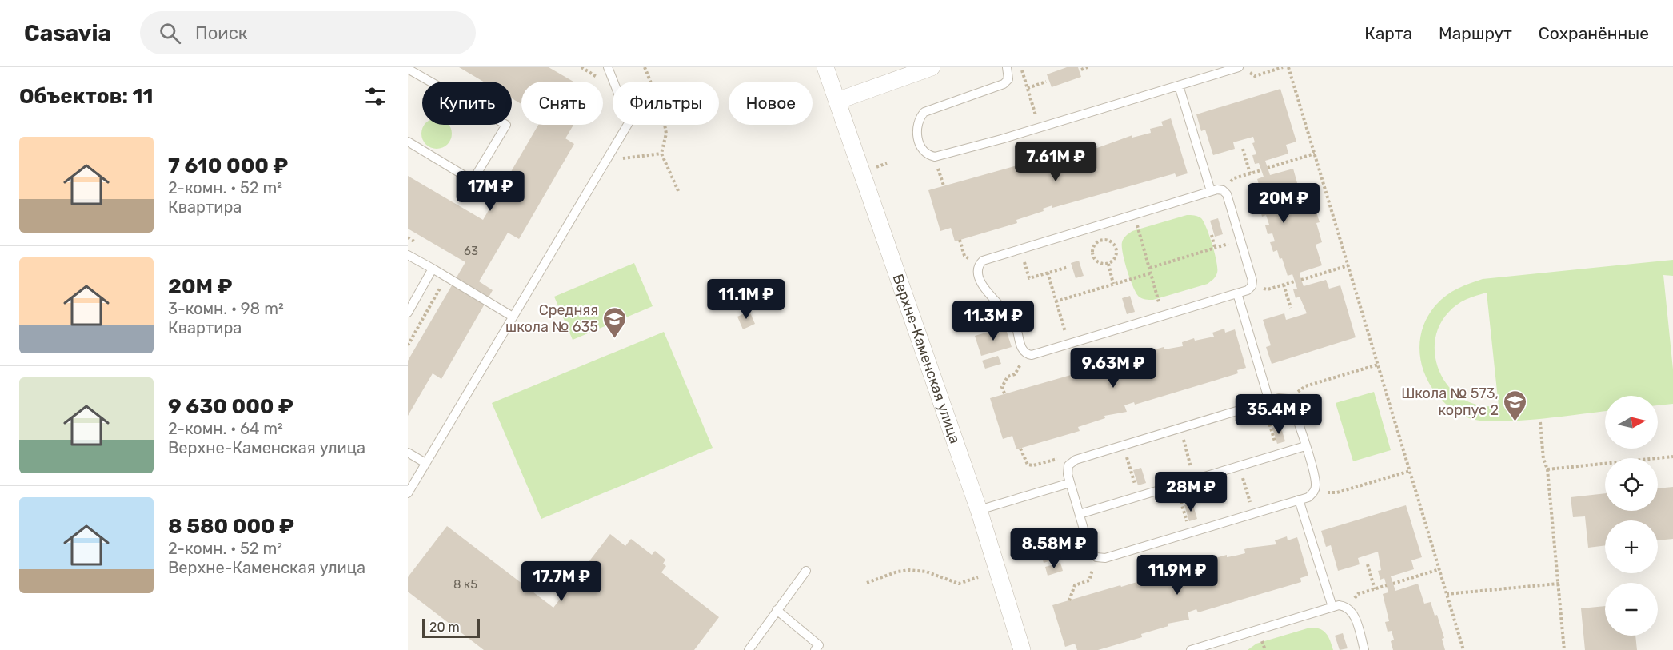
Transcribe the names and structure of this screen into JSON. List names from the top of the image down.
{
  "streets": {
    "street": ["Верхне-Каменская улица"]
  },
  "places": {
    "school or university": ["Средняя школа № 635", "Школа № 573, корпус 2"]
  },
  "house_numbers": ["63", "8 к5"],
  "scale_bar": "20 m",
  "north": "right",
  "page": {
    "header": "Casavia",
    "search": "Поиск",
    "nav": ["Карта", "Маршрут", "Сохранённые"],
    "heading": "Объектов: 11",
    "chip": [
      "Купить",
      "Снять",
      "Фильтры",
      "Новое"
    ],
    "list": [
      {
        "name": "7 610 000 ₽",
        "note": "2-комн. · 52 m² · Квартира"
      },
      {
        "name": "20M ₽",
        "note": "3-комн. · 98 m² · Квартира"
      },
      {
        "name": "9 630 000 ₽",
        "note": "2-комн. · 64 m² · Верхне-Каменская улица"
      },
      {
        "name": "8 580 000 ₽",
        "note": "2-комн. · 52 m² · Верхне-Каменская улица"
      }
    ],
    "price": [
      "7.61M ₽",
      "17M ₽",
      "20M ₽",
      "11.1M ₽",
      "11.3M ₽",
      "9.63M ₽",
      "35.4M ₽",
      "28M ₽",
      "8.58M ₽",
      "11.9M ₽",
      "17.7M ₽"
    ],
    "map_buttons": ["+", "−"],
    "scale": "20 m"
  }
}
